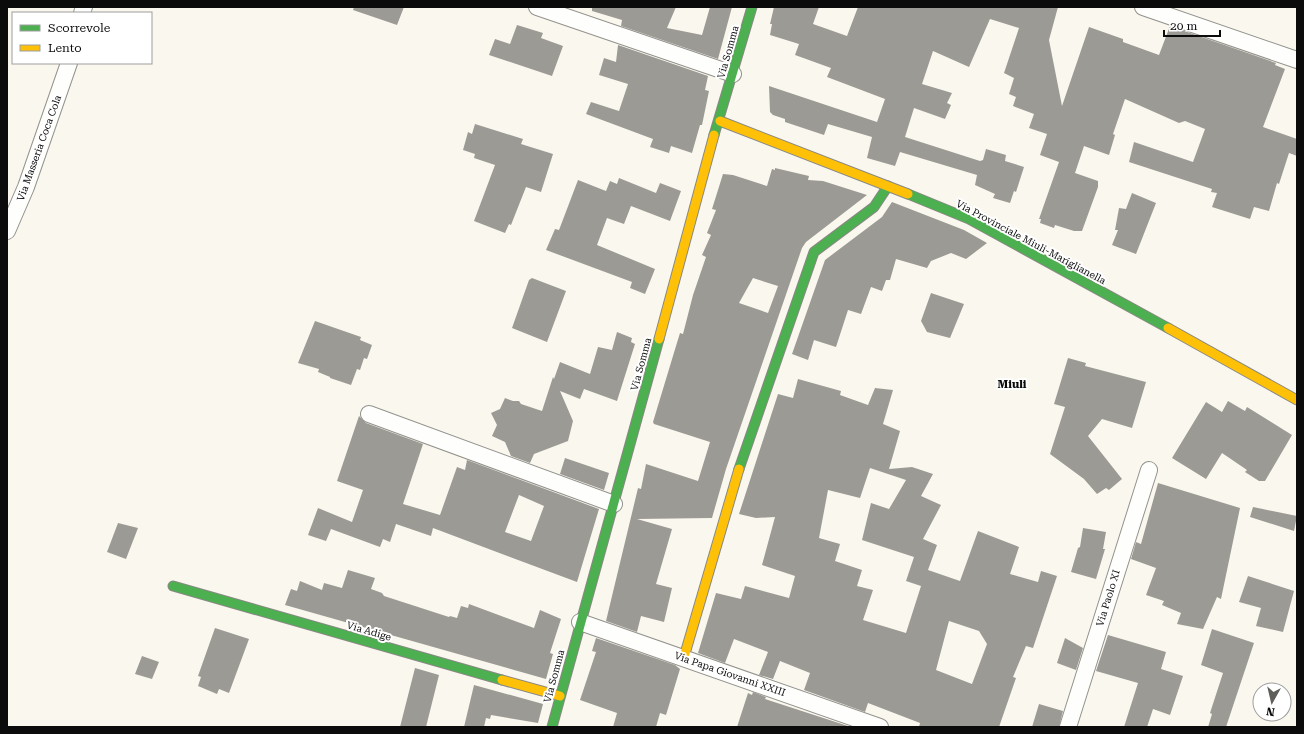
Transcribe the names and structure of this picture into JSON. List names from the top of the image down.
{
  "streets": {
    "street": [
      "Via Somma",
      "Via Masseria Coca Cola",
      "Via Provinciale Miuli-Mariglianella",
      "Via Paolo XI",
      "Via Adige",
      "Via Papa Giovanni XXIII"
    ]
  },
  "crossings": [
    ["Via Somma", "Via Provinciale Miuli-Mariglianella"],
    ["Via Somma", "Via Adige"],
    ["Via Somma", "Via Papa Giovanni XXIII"]
  ],
  "districts": ["Miuli"],
  "legend": ["Scorrevole", "Lento"],
  "scale_bar": "20 m",
  "north": "bottom"
}
